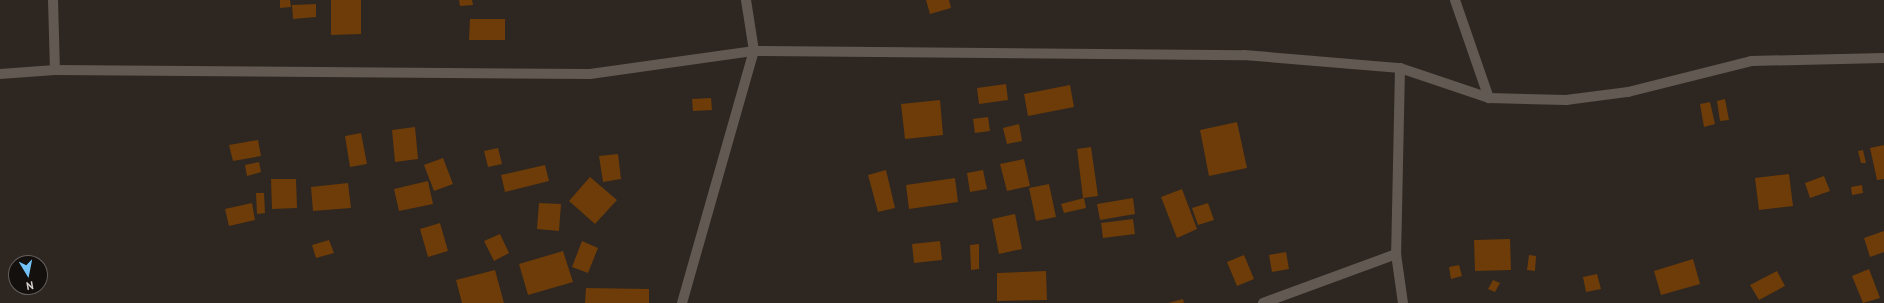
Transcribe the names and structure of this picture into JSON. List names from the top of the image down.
{
  "north": "bottom"
}
